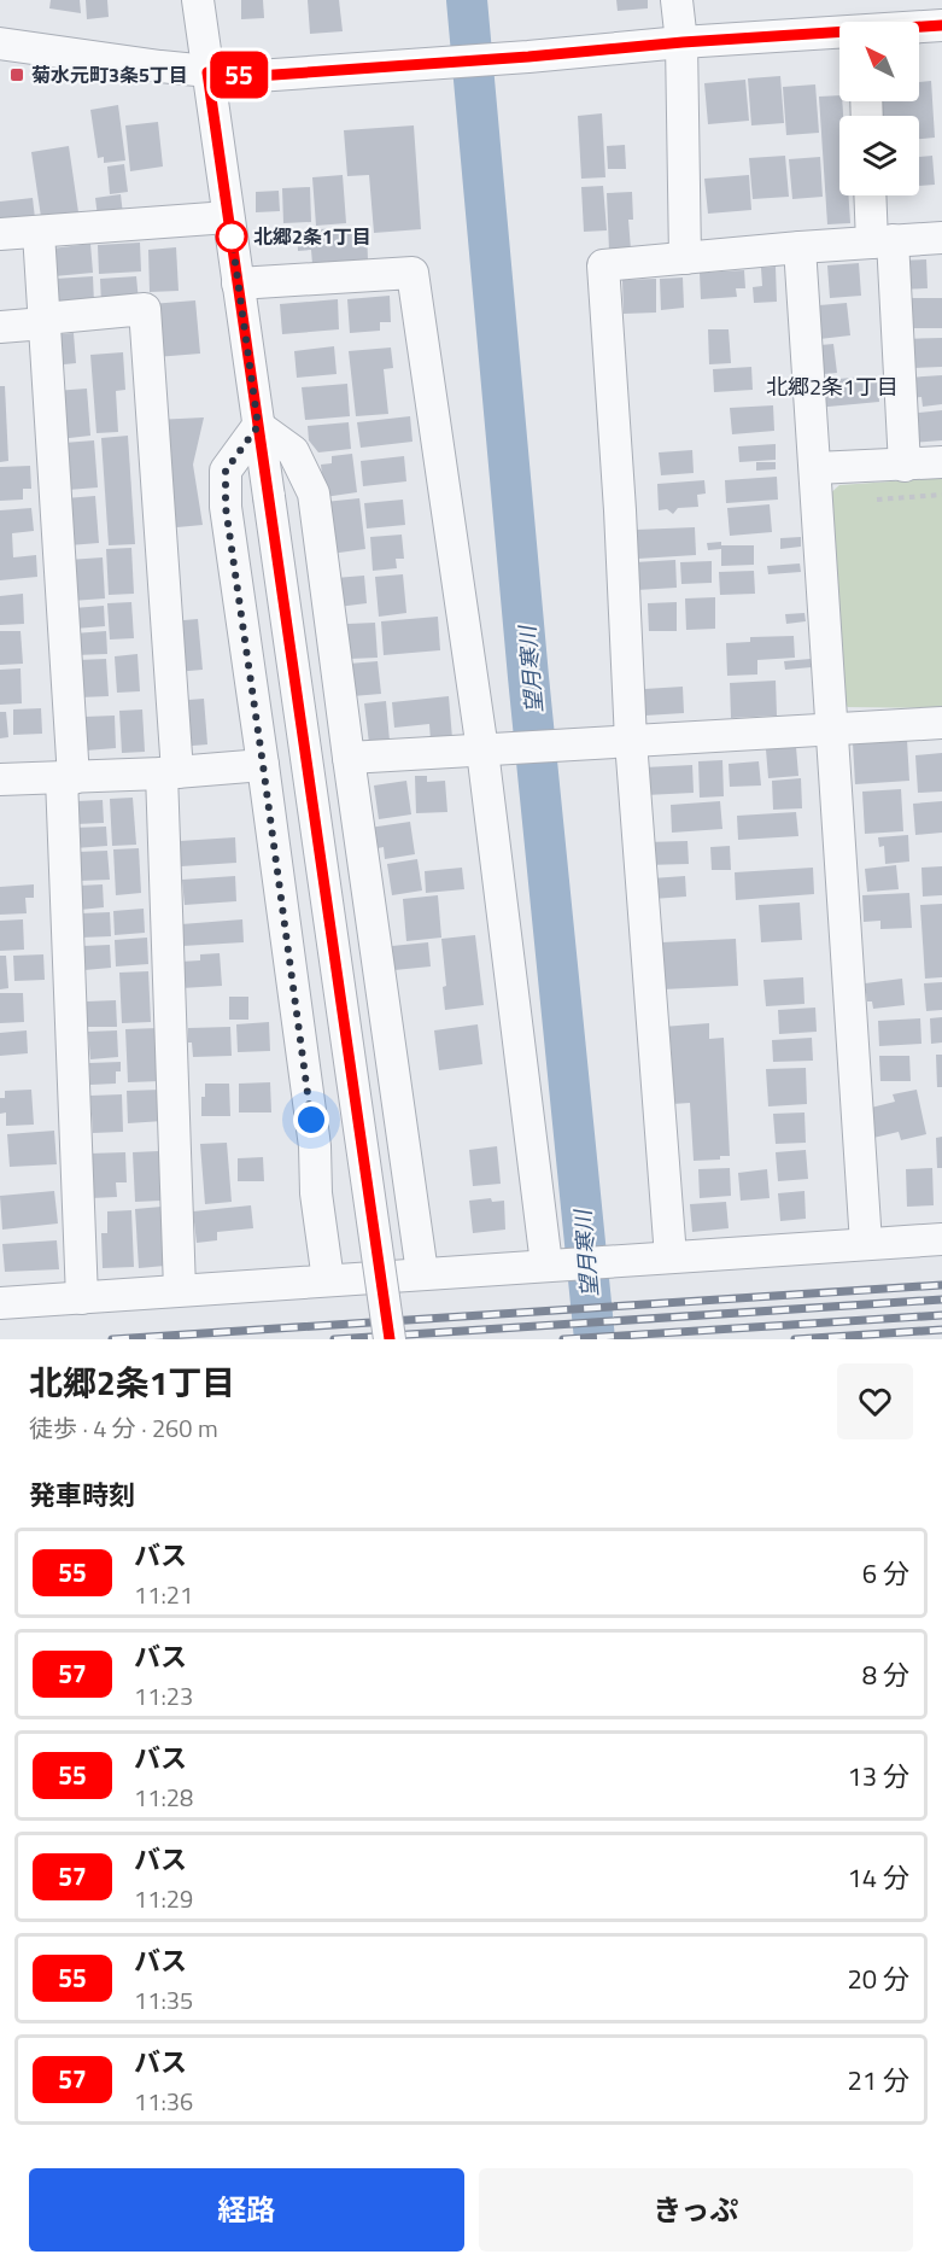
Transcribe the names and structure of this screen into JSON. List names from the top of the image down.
{
  "districts": ["北郷2条1丁目"],
  "water": ["望月寒川"],
  "places": {
    "transit": ["菊水元町3条5丁目"],
    "other": ["北郷2条1丁目"]
  },
  "lines": ["bus line 55"],
  "north": "top left",
  "page": {
    "on_map": "55",
    "heading": [
      ["北郷2条1丁目", "徒歩 · 4 分 · 260 m"],
      "発車時刻"
    ],
    "list": [
      {
        "mark": "55",
        "name": "バス",
        "note": "11:21",
        "value": "6 分"
      },
      {
        "mark": "57",
        "name": "バス",
        "note": "11:23",
        "value": "8 分"
      },
      {
        "mark": "55",
        "name": "バス",
        "note": "11:28",
        "value": "13 分"
      },
      {
        "mark": "57",
        "name": "バス",
        "note": "11:29",
        "value": "14 分"
      },
      {
        "mark": "55",
        "name": "バス",
        "note": "11:35",
        "value": "20 分"
      },
      {
        "mark": "57",
        "name": "バス",
        "note": "11:36",
        "value": "21 分"
      }
    ],
    "buttons": ["経路", "きっぷ"]
  }
}
